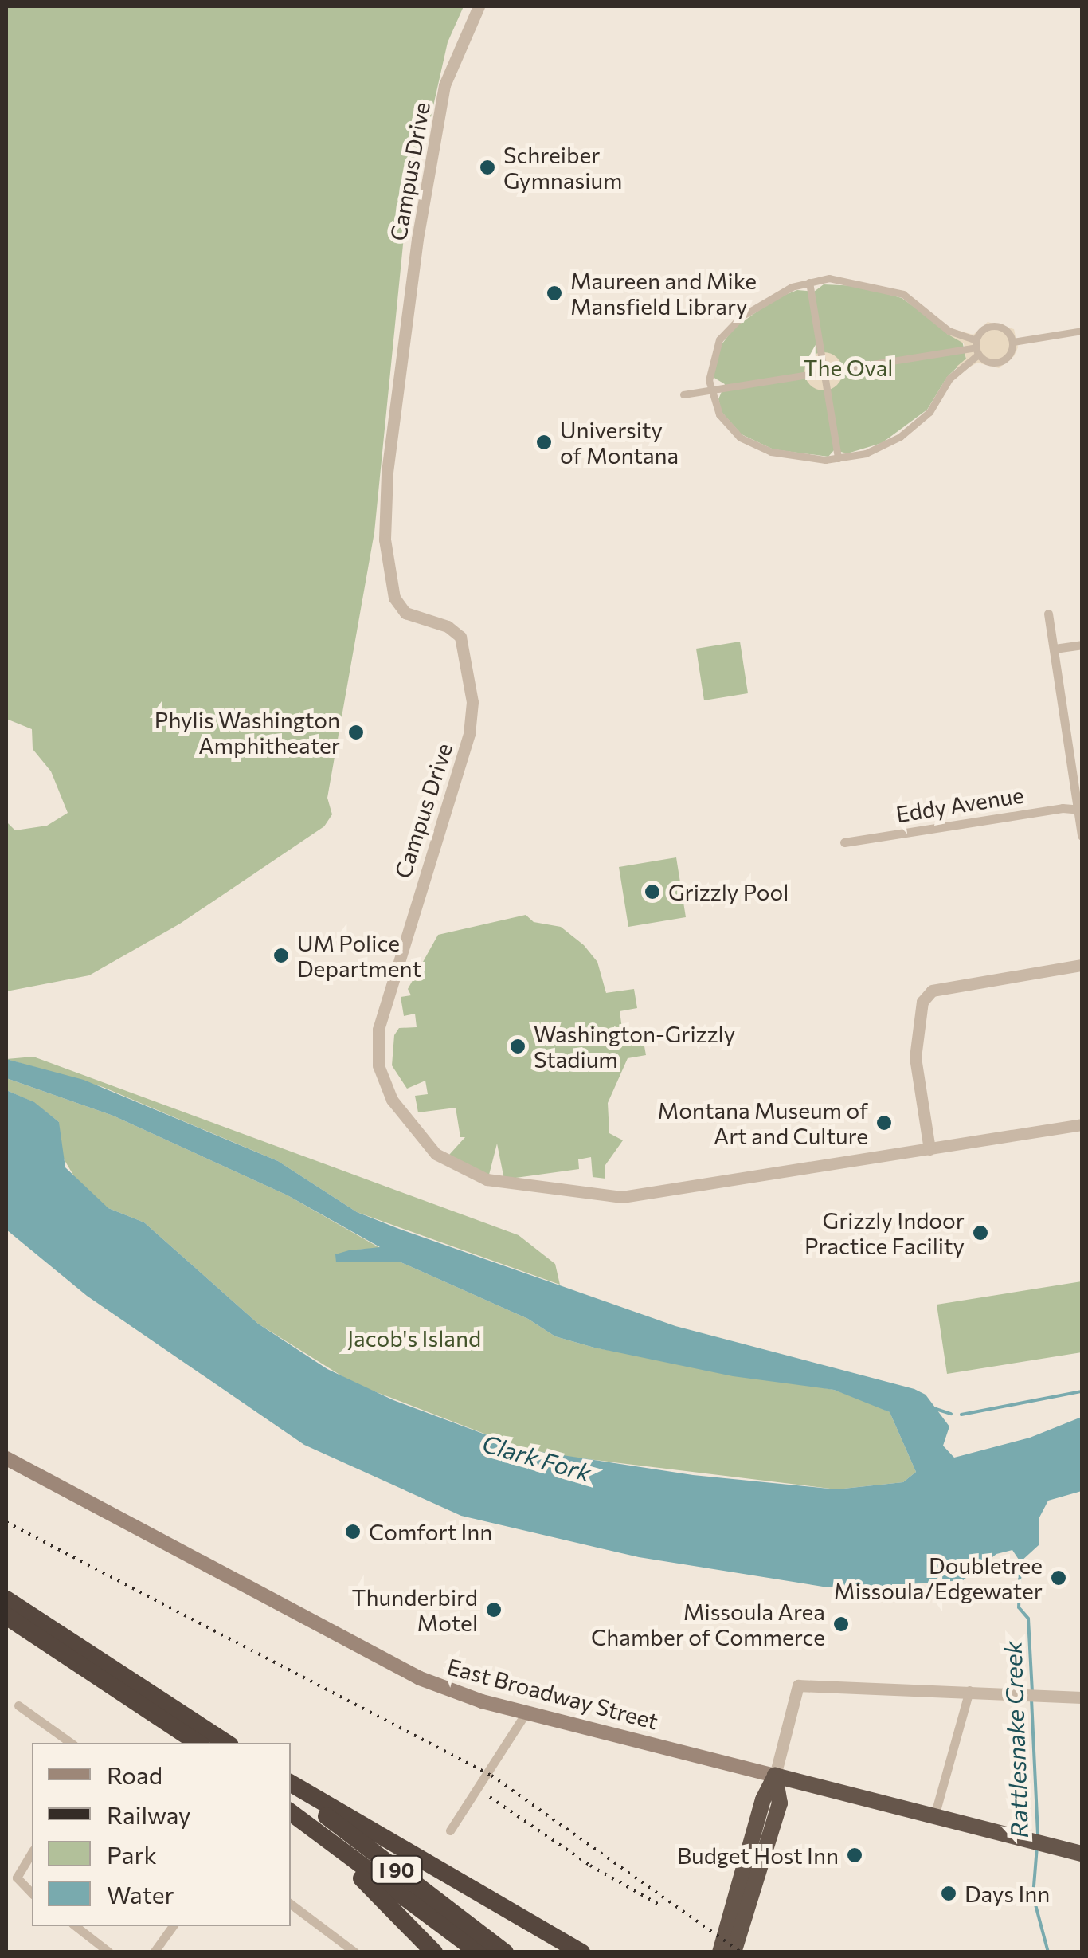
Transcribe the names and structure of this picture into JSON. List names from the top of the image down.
{
  "streets": {
    "highway": ["East Broadway Street", "I 90"],
    "street": ["Campus Drive", "Eddy Avenue"]
  },
  "water": ["Clark Fork", "Rattlesnake Creek"],
  "parks": ["The Oval", "Jacob's Island"],
  "places": [
    "Schreiber Gymnasium",
    "Maureen and Mike Mansfield Library",
    "University of Montana",
    "Phylis Washington Amphitheater",
    "Grizzly Pool",
    "UM Police Department",
    "Washington-Grizzly Stadium",
    "Montana Museum of Art and Culture",
    "Grizzly Indoor Practice Facility",
    "Comfort Inn",
    "Doubletree Missoula/Edgewater",
    "Thunderbird Motel",
    "Missoula Area Chamber of Commerce",
    "Budget Host Inn",
    "Days Inn"
  ],
  "legend": [
    "Road",
    "Railway",
    "Park",
    "Water"
  ]
}
